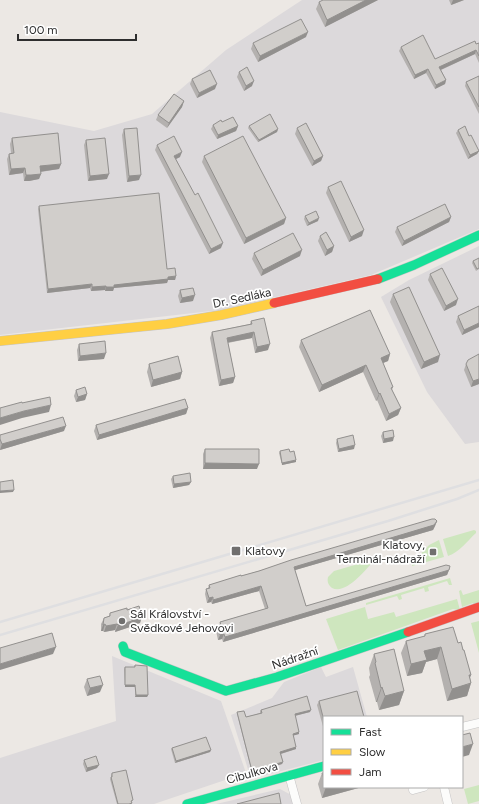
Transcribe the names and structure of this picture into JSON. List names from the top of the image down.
{
  "streets": {
    "street": ["Dr. Sedláka", "Nádražní", "Cibulkova"]
  },
  "places": {
    "transit": ["Klatovy", "Klatovy, Terminál-nádraží"],
    "other": ["Sál Království - Svědkové Jehovovi"]
  },
  "legend": ["Fast", "Slow", "Jam"],
  "scale_bar": "100 m"
}
